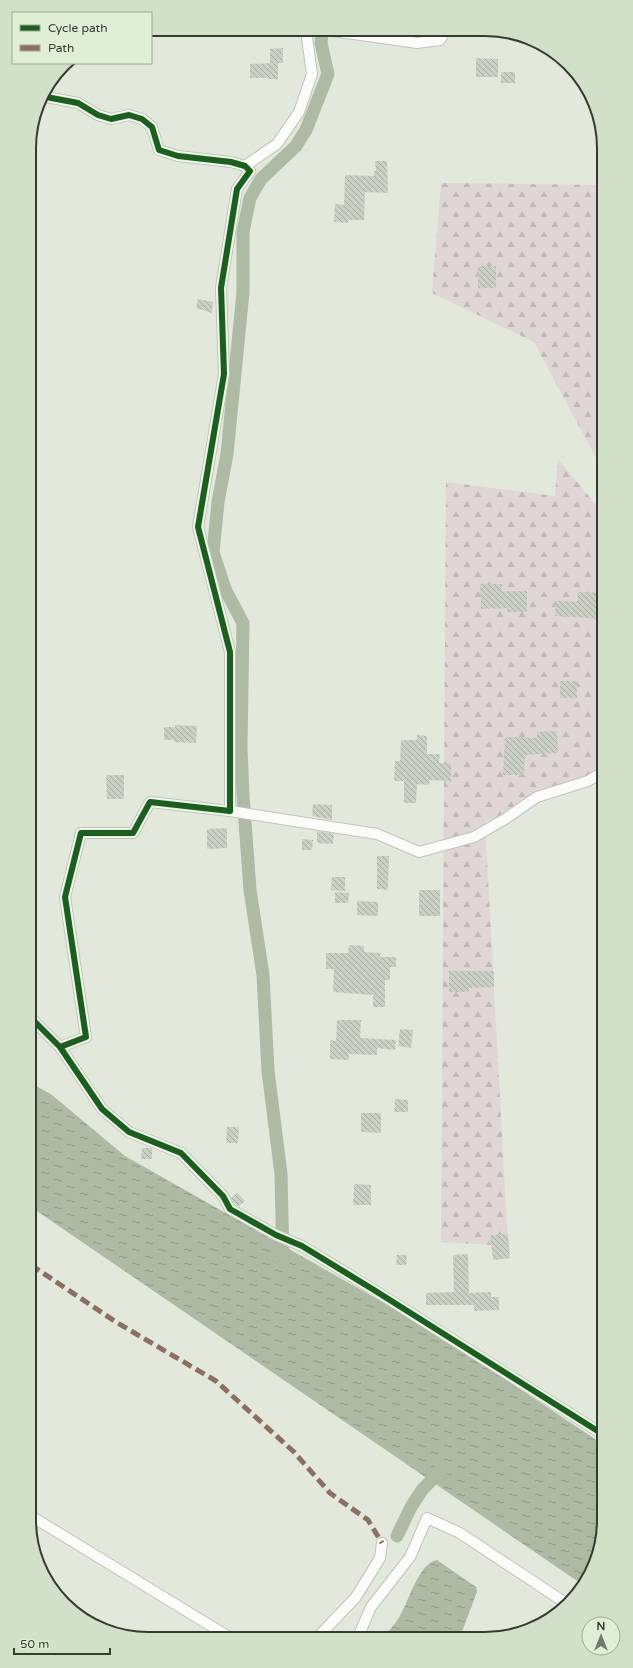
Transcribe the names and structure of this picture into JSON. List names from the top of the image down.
{
  "legend": ["Cycle path", "Path"],
  "scale_bar": "50 m",
  "north": "top"
}
